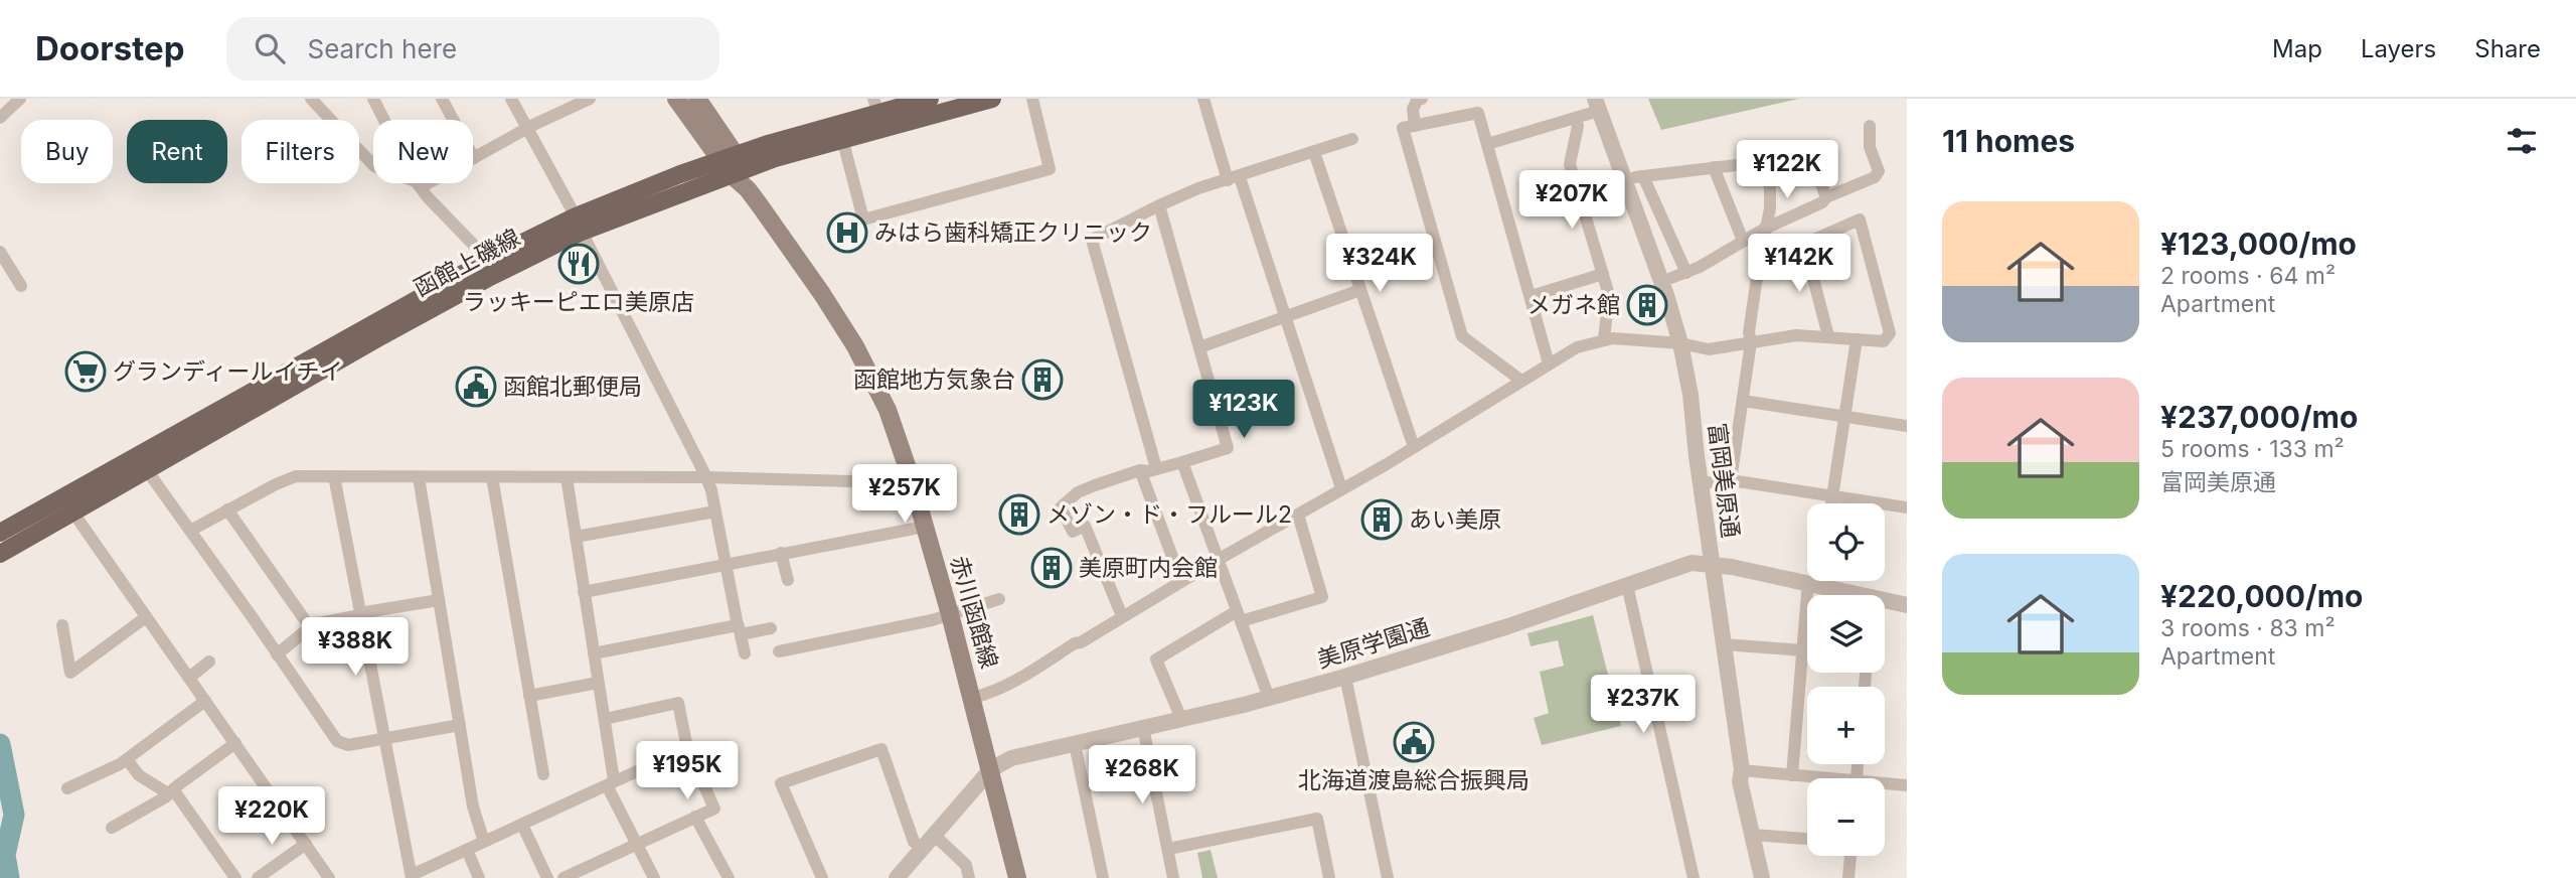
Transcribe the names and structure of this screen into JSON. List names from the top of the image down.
{
  "streets": {
    "main road": ["函館上磯線", "赤川函館線"],
    "street": ["富岡美原通", "美原学園通"]
  },
  "crossings": [
    ["函館上磯線", "赤川函館線"],
    ["富岡美原通", "美原学園通"],
    ["赤川函館線", "美原学園通"]
  ],
  "places": {
    "hospital": ["みはら歯科矯正クリニック"],
    "restaurant": ["ラッキーピエロ美原店"],
    "building": [
      "メガネ館",
      "函館地方気象台",
      "メゾン・ド・フルール2",
      "あい美原",
      "美原町内会館"
    ],
    "supermarket": ["グランディールイチイ"],
    "public building": ["函館北郵便局", "北海道渡島総合振興局"]
  },
  "page": {
    "header": "Doorstep",
    "search": "Search here",
    "nav": ["Map", "Layers", "Share"],
    "heading": "11 homes",
    "chip": [
      "Buy",
      "Rent",
      "Filters",
      "New"
    ],
    "price": [
      "¥122K",
      "¥207K",
      "¥324K",
      "¥142K",
      "¥123K",
      "¥257K",
      "¥388K",
      "¥237K",
      "¥195K",
      "¥268K",
      "¥220K"
    ],
    "list": [
      {
        "name": "¥123,000/mo",
        "note": "2 rooms · 64 m² · Apartment"
      },
      {
        "name": "¥237,000/mo",
        "note": "5 rooms · 133 m² · 富岡美原通"
      },
      {
        "name": "¥220,000/mo",
        "note": "3 rooms · 83 m² · Apartment"
      }
    ],
    "map_buttons": ["+", "−"]
  }
}
